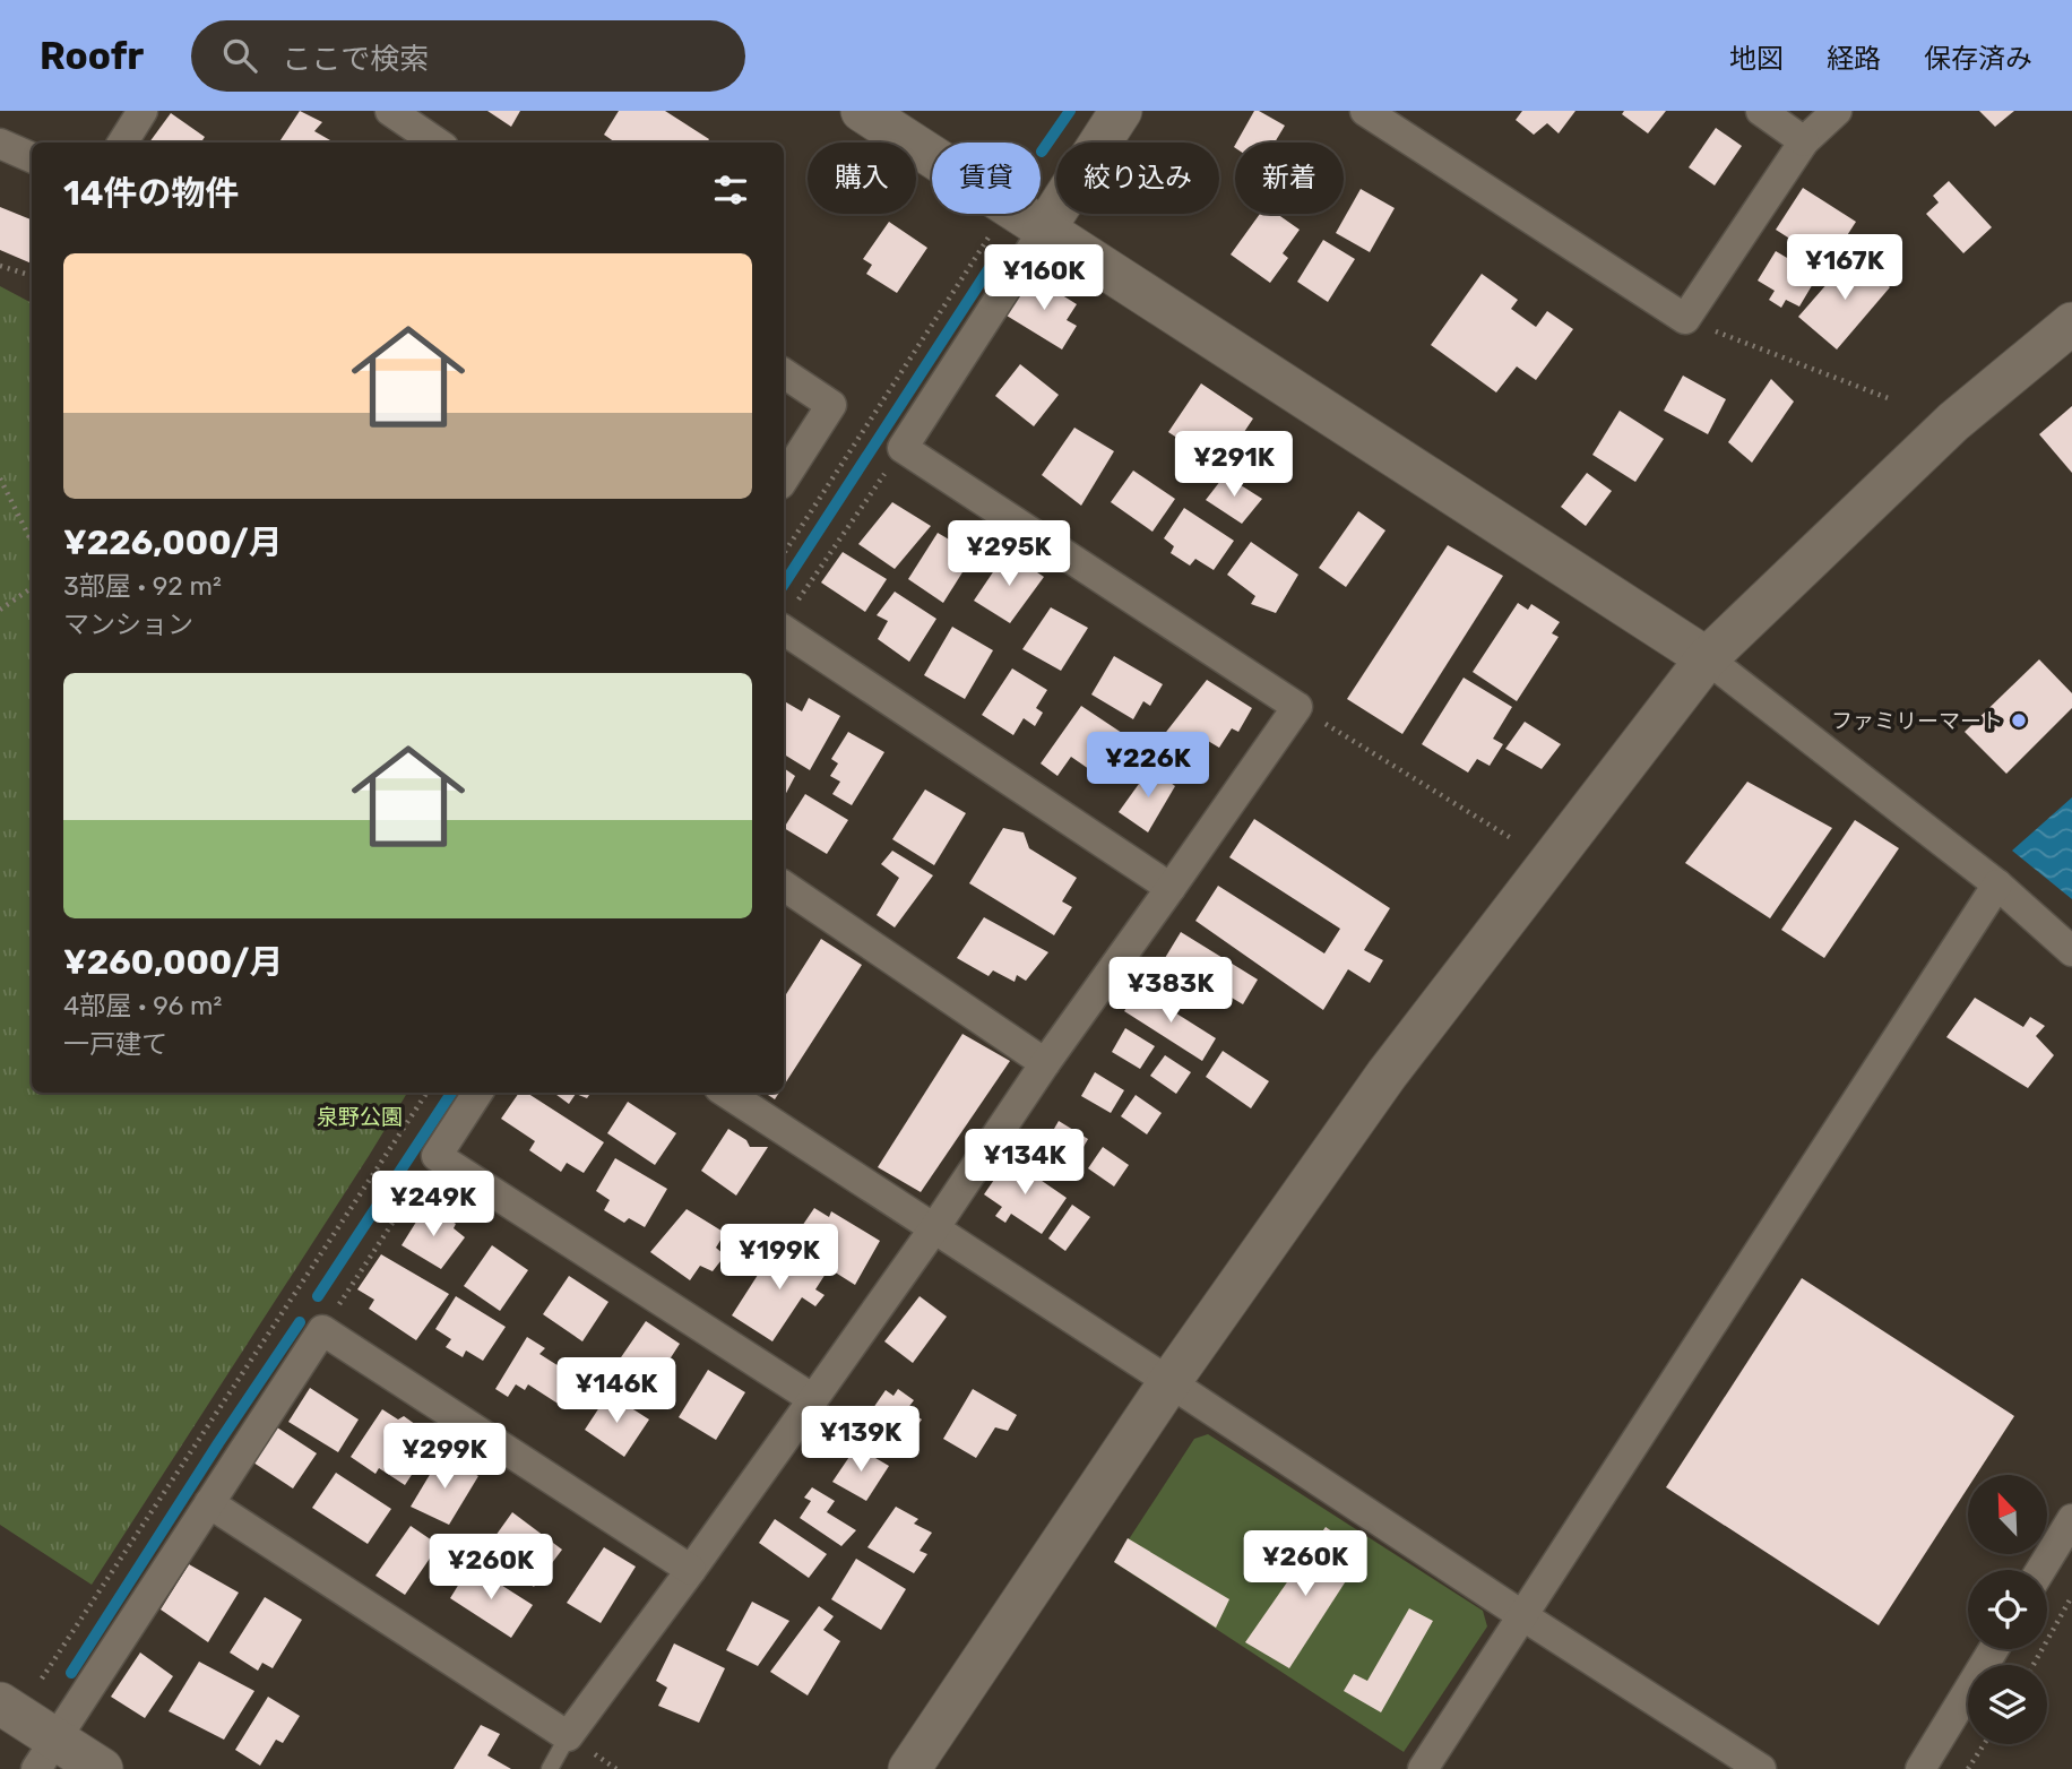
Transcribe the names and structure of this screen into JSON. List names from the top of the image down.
{
  "parks": ["泉野公園"],
  "places": ["ファミリーマート"],
  "north": "top left",
  "page": {
    "header": "Roofr",
    "search": "ここで検索",
    "nav": ["地図", "経路", "保存済み"],
    "chip": [
      "購入",
      "賃貸",
      "絞り込み",
      "新着"
    ],
    "heading": "14件の物件",
    "price": [
      "¥167K",
      "¥160K",
      "¥291K",
      "¥295K",
      "¥226K",
      "¥383K",
      "¥134K",
      "¥249K",
      "¥199K",
      "¥146K",
      "¥139K",
      "¥299K",
      "¥260K",
      "¥260K"
    ],
    "list": [
      {
        "name": "¥226,000/月",
        "note": "3部屋 · 92 m² · マンション"
      },
      {
        "name": "¥260,000/月",
        "note": "4部屋 · 96 m² · 一戸建て"
      }
    ]
  }
}
